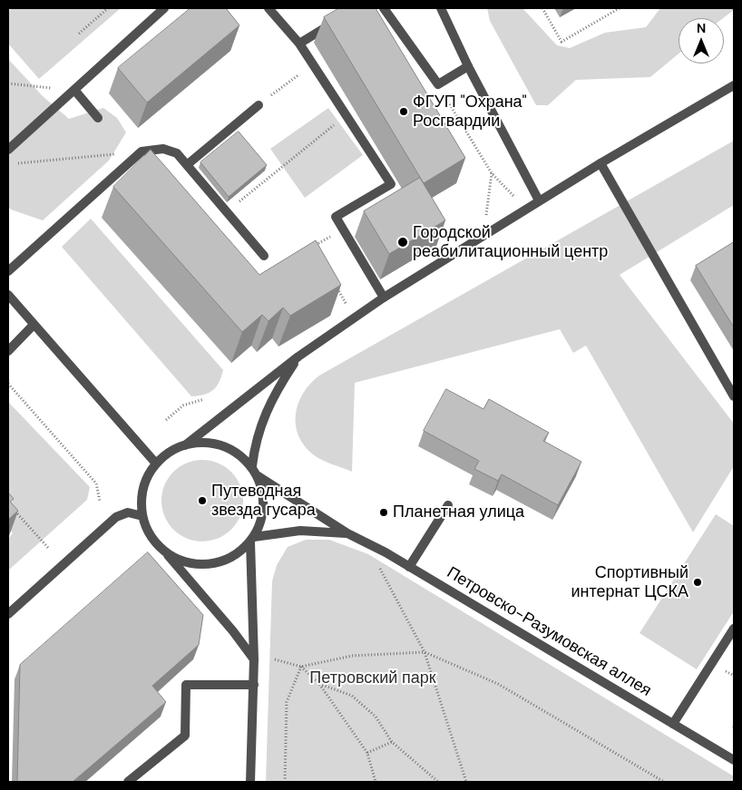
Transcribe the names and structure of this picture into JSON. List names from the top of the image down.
{
  "streets": {
    "street": ["Петровско-Разумовская аллея"]
  },
  "parks": ["Петровский парк"],
  "places": [
    "ФГУП \"Охрана\" Росгвардии",
    "Городской реабилитационный центр",
    "Путеводная звезда гусара",
    "Планетная улица",
    "Спортивный интернат ЦСКА"
  ],
  "north": "top"
}
